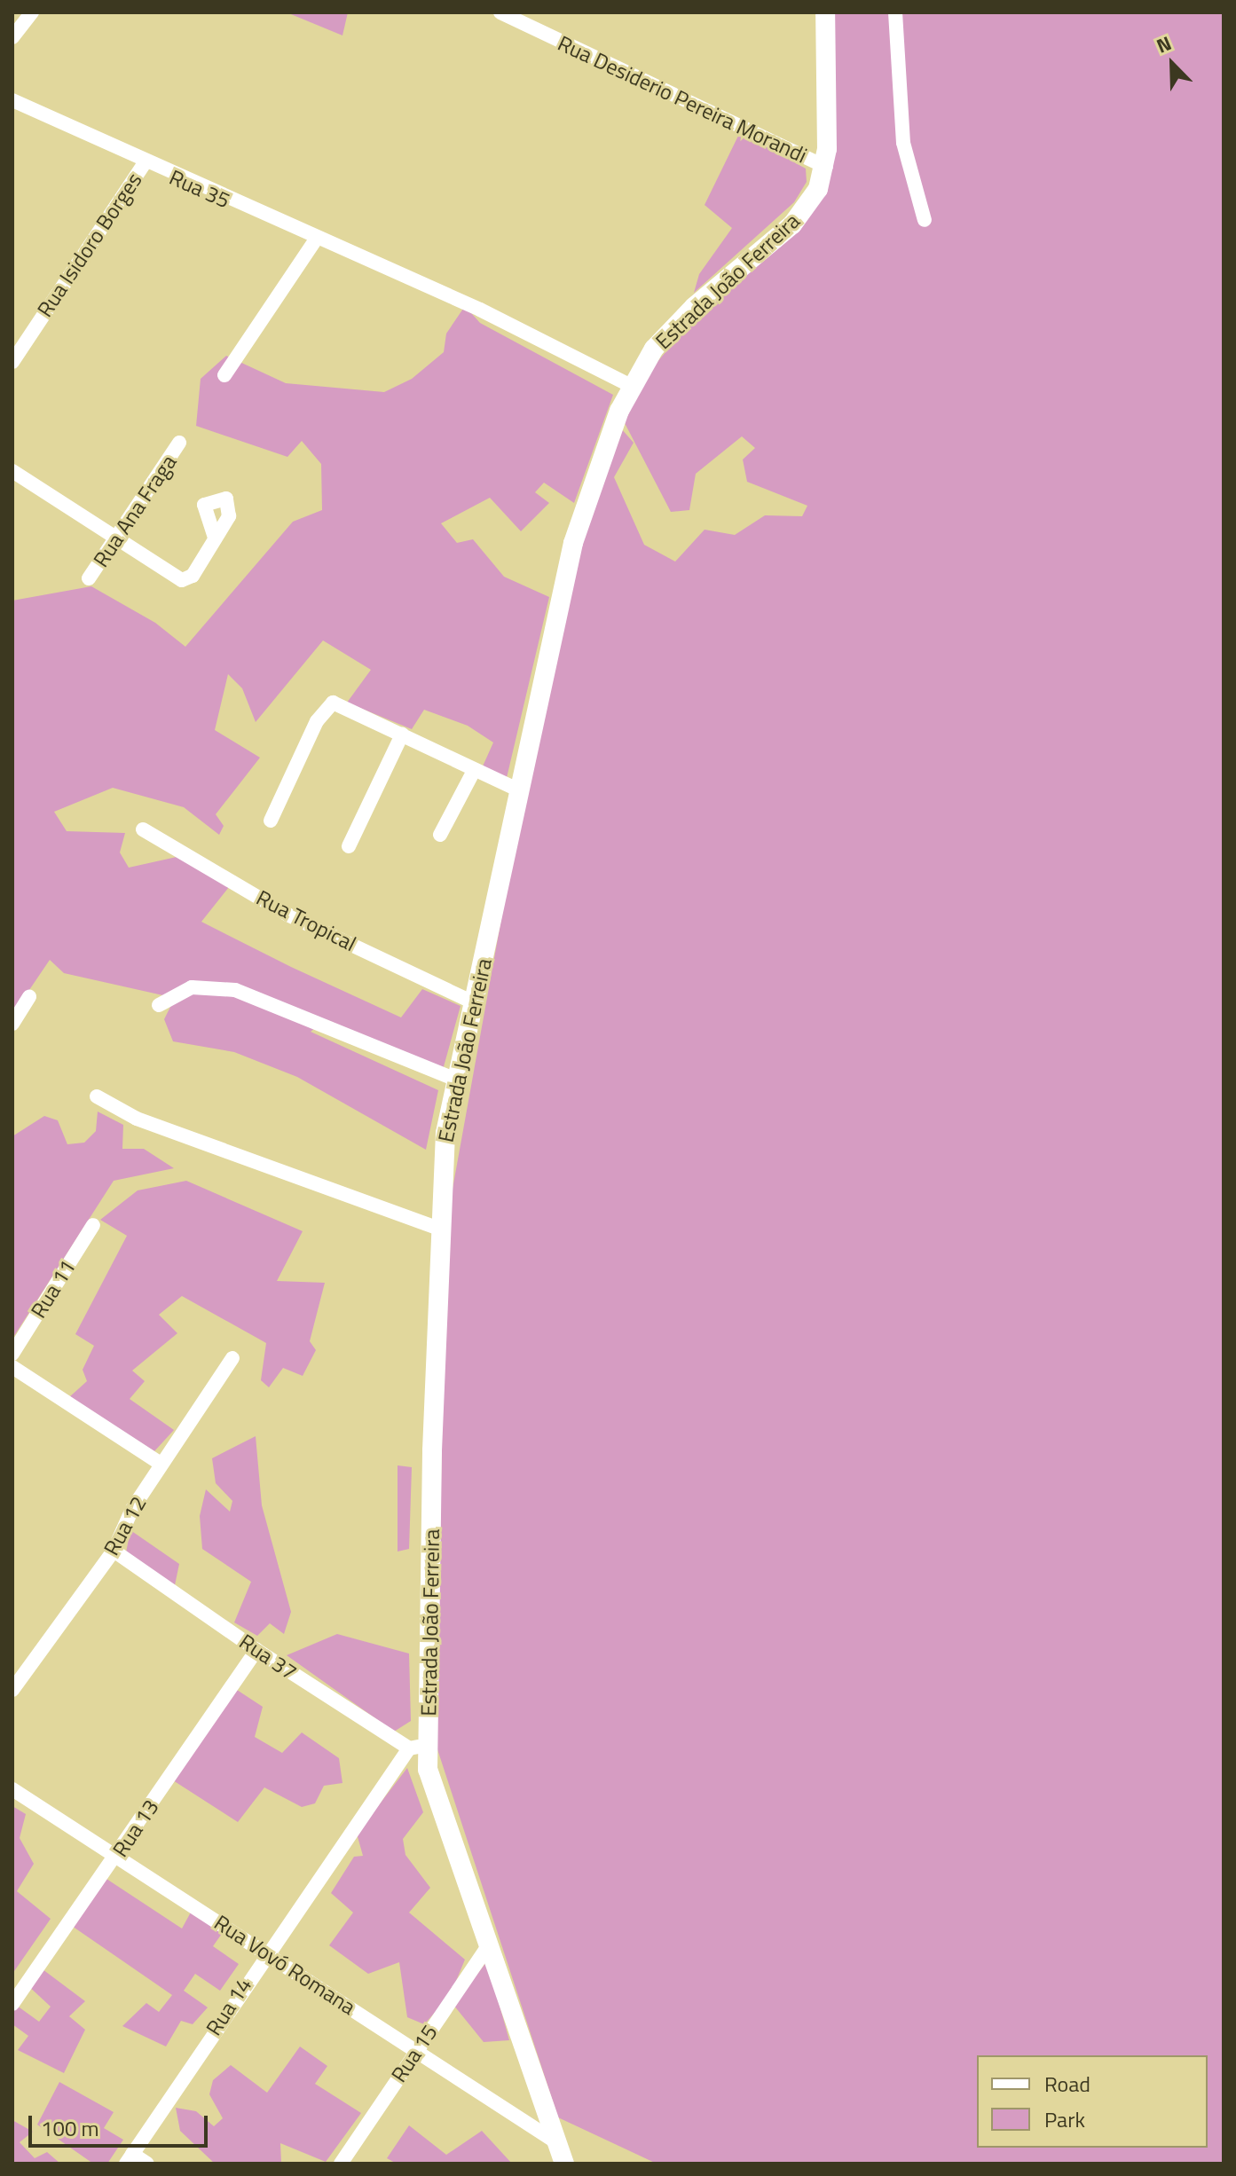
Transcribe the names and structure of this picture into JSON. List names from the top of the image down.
{
  "streets": {
    "street": [
      "Rua Desiderio Pereira Morandi",
      "Rua 35",
      "Rua Isidoro Borges",
      "Estrada João Ferreira",
      "Rua Ana Fraga",
      "Rua Tropical",
      "Rua 11",
      "Rua 12",
      "Rua 37",
      "Rua 13",
      "Rua Vovó Romana",
      "Rua 14",
      "Rua 15"
    ]
  },
  "crossings": [
    ["Rua Desiderio Pereira Morandi", "Estrada João Ferreira"],
    ["Rua 35", "Rua Isidoro Borges"],
    ["Rua 35", "Estrada João Ferreira"],
    ["Estrada João Ferreira", "Rua Tropical"],
    ["Estrada João Ferreira", "Rua 37"],
    ["Estrada João Ferreira", "Rua Vovó Romana"],
    ["Estrada João Ferreira", "Rua 14"],
    ["Estrada João Ferreira", "Rua 15"],
    ["Rua 12", "Rua 37"],
    ["Rua 37", "Rua 13"],
    ["Rua 37", "Rua 14"],
    ["Rua 13", "Rua Vovó Romana"],
    ["Rua Vovó Romana", "Rua 14"],
    ["Rua Vovó Romana", "Rua 15"]
  ],
  "legend": ["Road", "Park"],
  "scale_bar": "100 m",
  "north": "top left"
}
